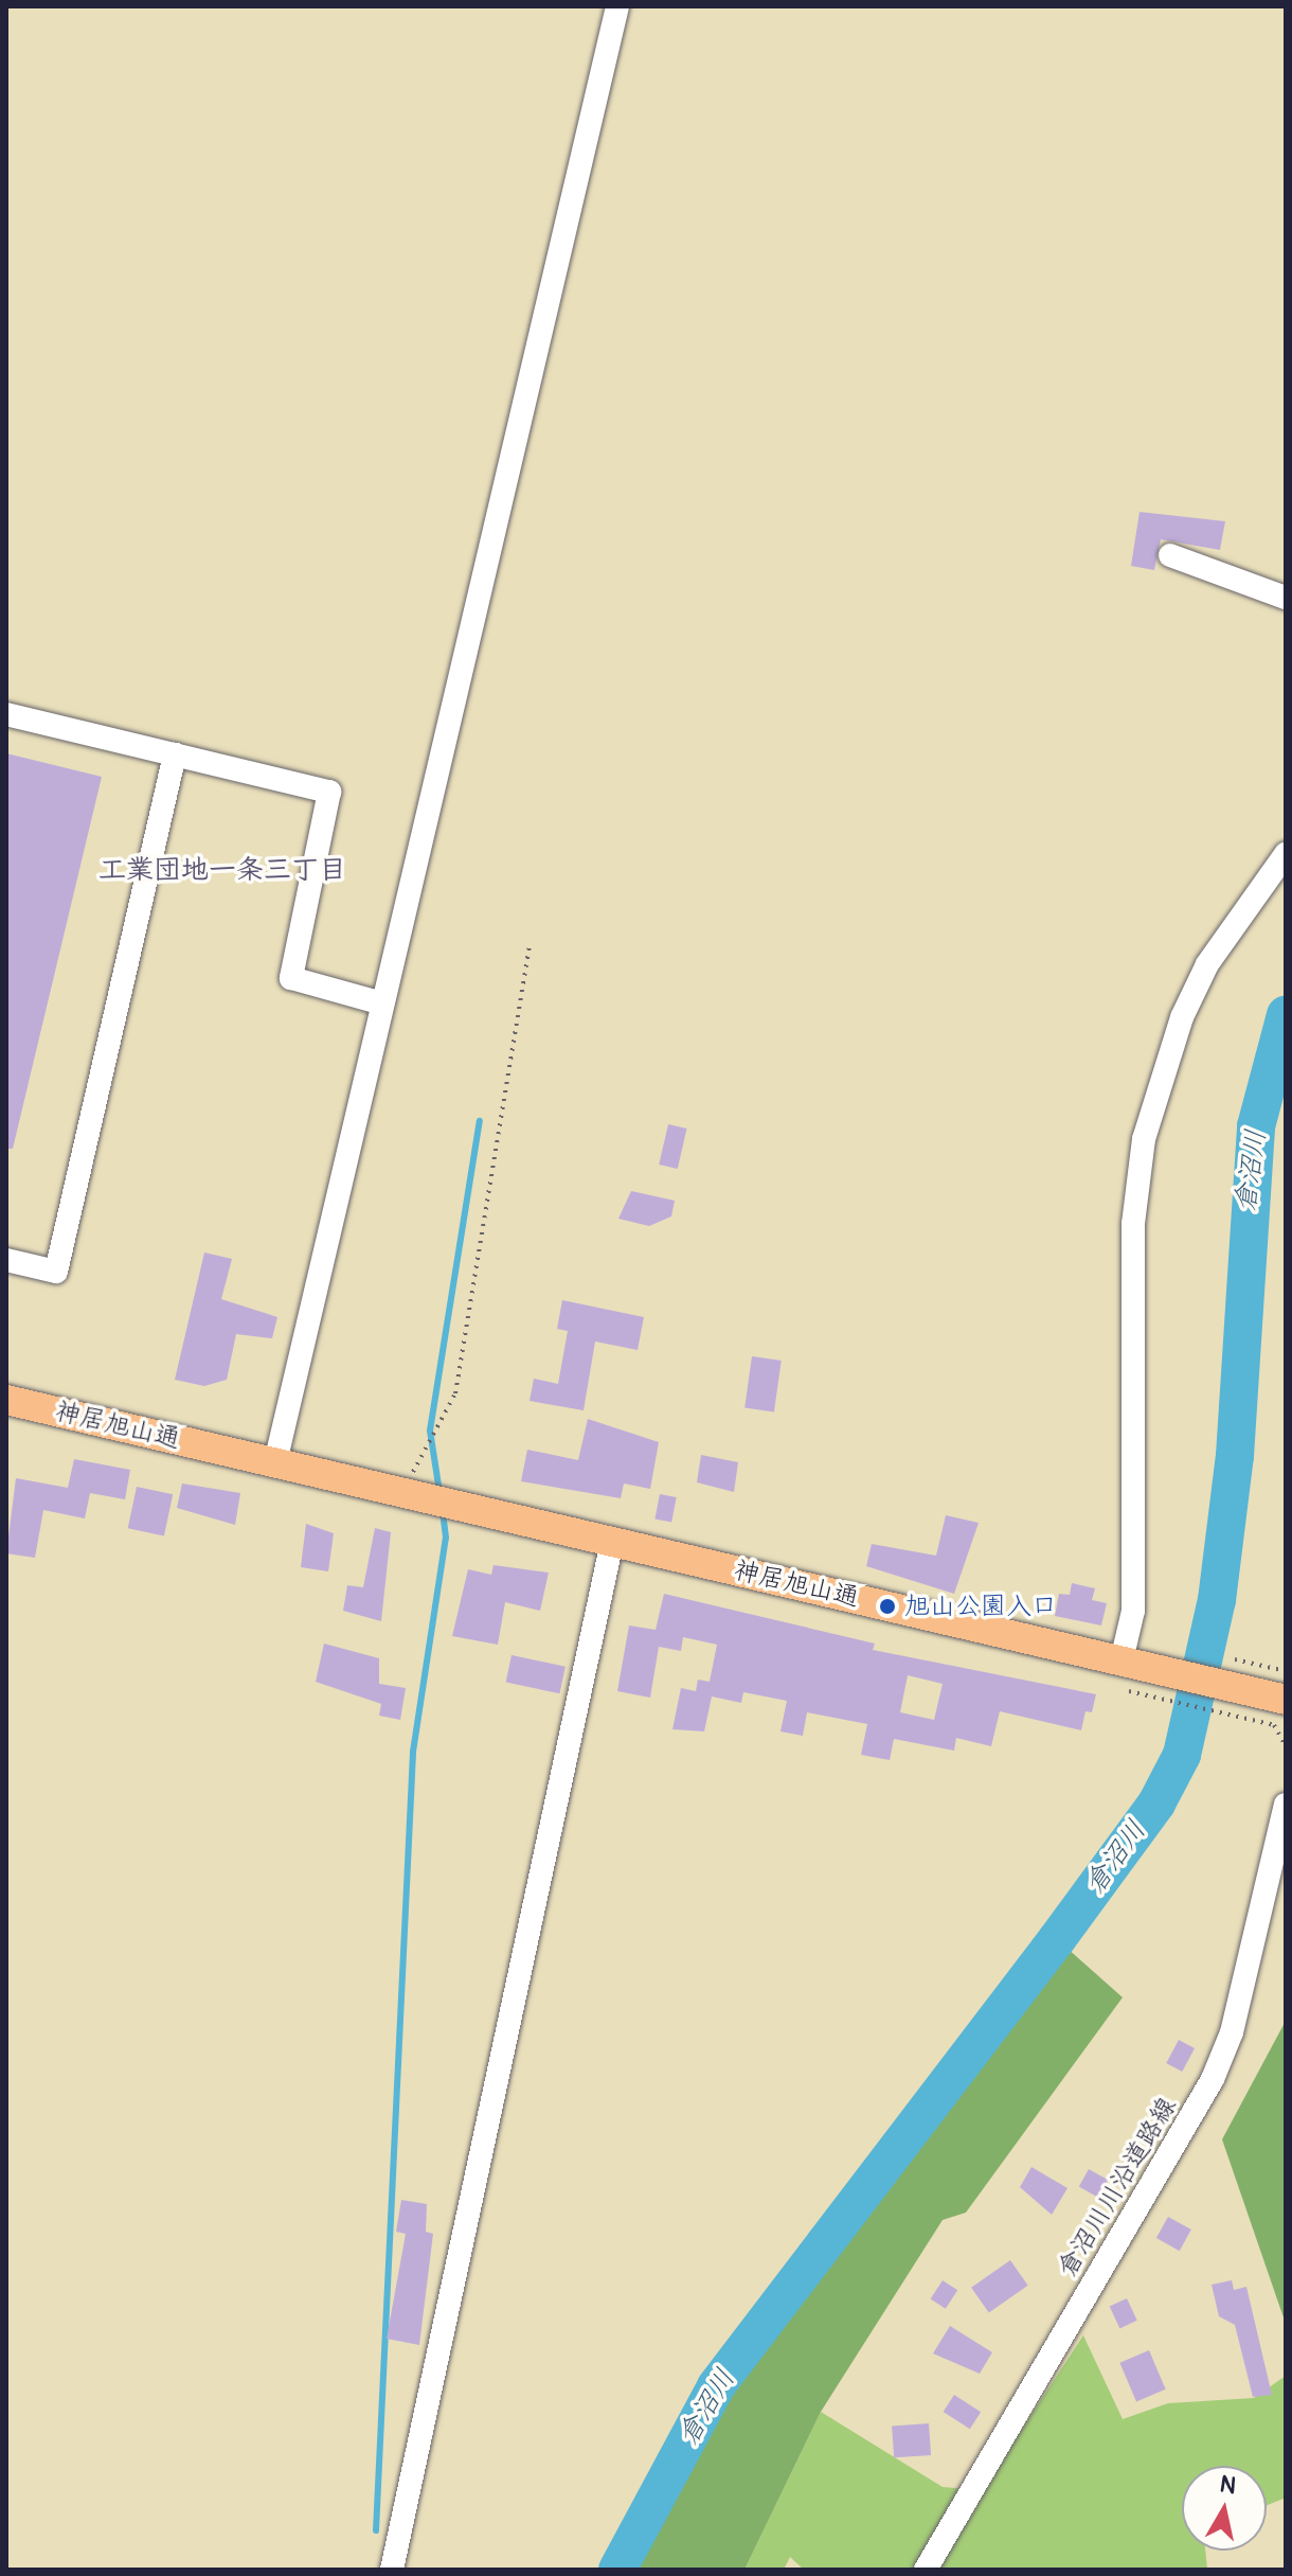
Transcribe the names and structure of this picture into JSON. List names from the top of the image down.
{
  "streets": {
    "main road": ["神居旭山通"],
    "street": ["倉沼川川沿道路線"]
  },
  "districts": ["工業団地一条三丁目"],
  "water": ["倉沼川"],
  "places": ["旭山公園入口"],
  "north": "top"
}
